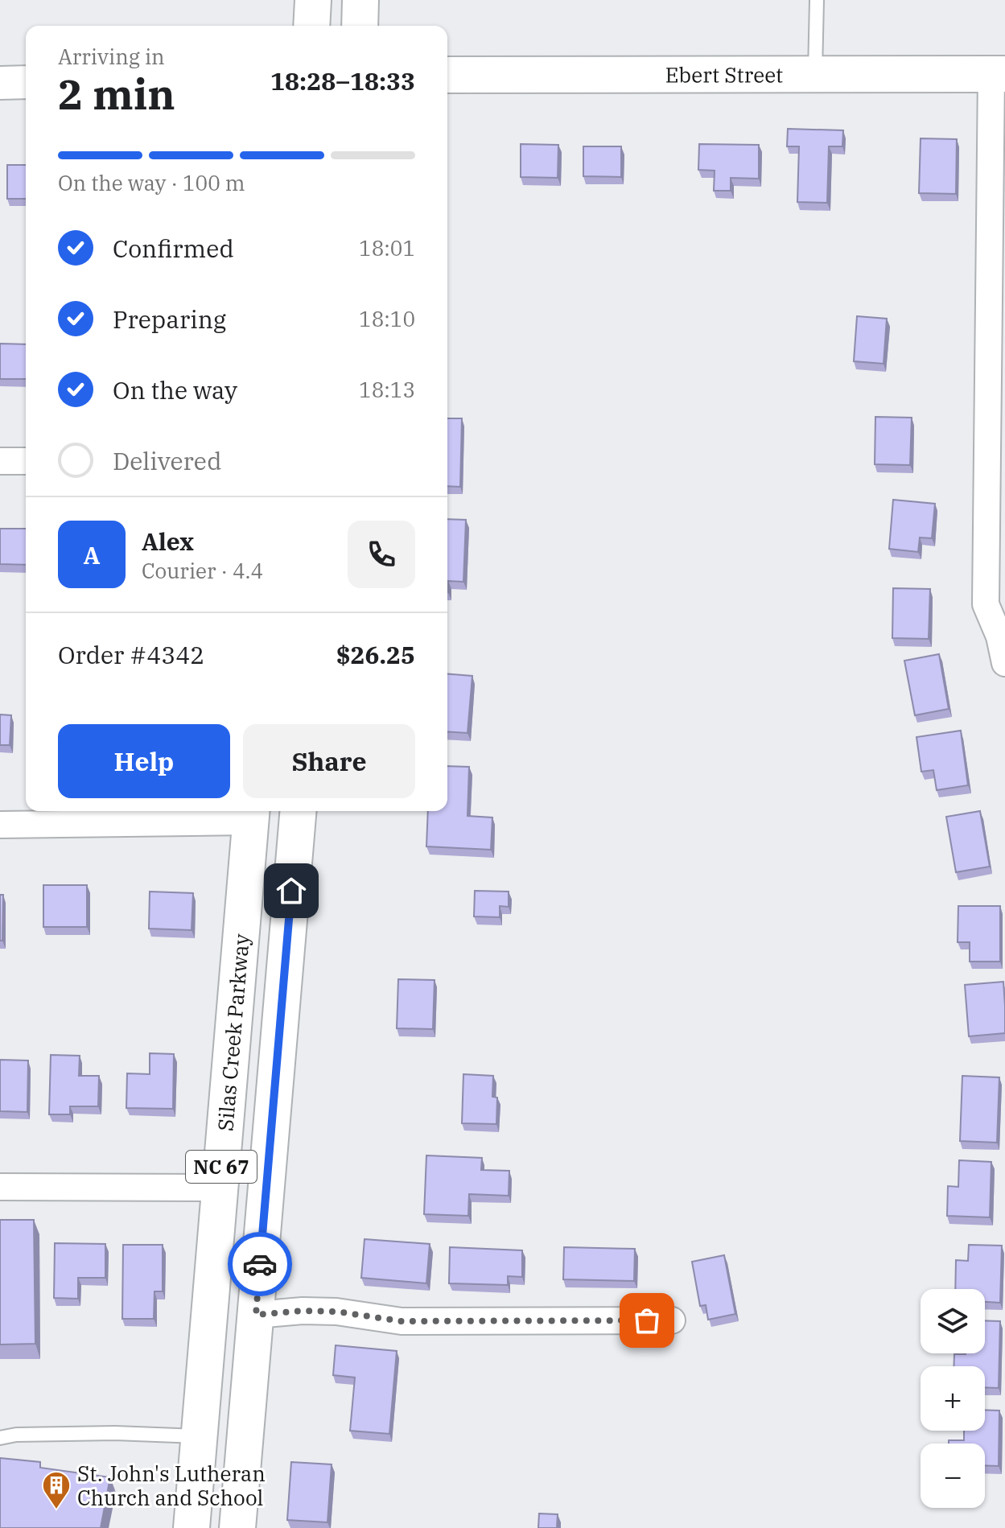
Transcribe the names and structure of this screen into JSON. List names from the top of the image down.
{
  "streets": {
    "main road": ["Ebert Street", "Silas Creek Parkway", "NC 67"]
  },
  "places": {
    "building": ["St. John's Lutheran Church and School"]
  },
  "page": {
    "heading": ["2 min", "Arriving in", "18:28–18:33"],
    "panel": [
      "Alex",
      "Courier · 4.4",
      "Order #4342",
      "$26.25"
    ],
    "bar": "On the way · 100 m",
    "list": [
      ["Confirmed", "18:01"],
      ["Preparing", "18:10"],
      ["On the way", "18:13"],
      "Delivered"
    ],
    "round": "A",
    "buttons": ["Help", "Share"],
    "map_buttons": ["+", "−"]
  }
}
